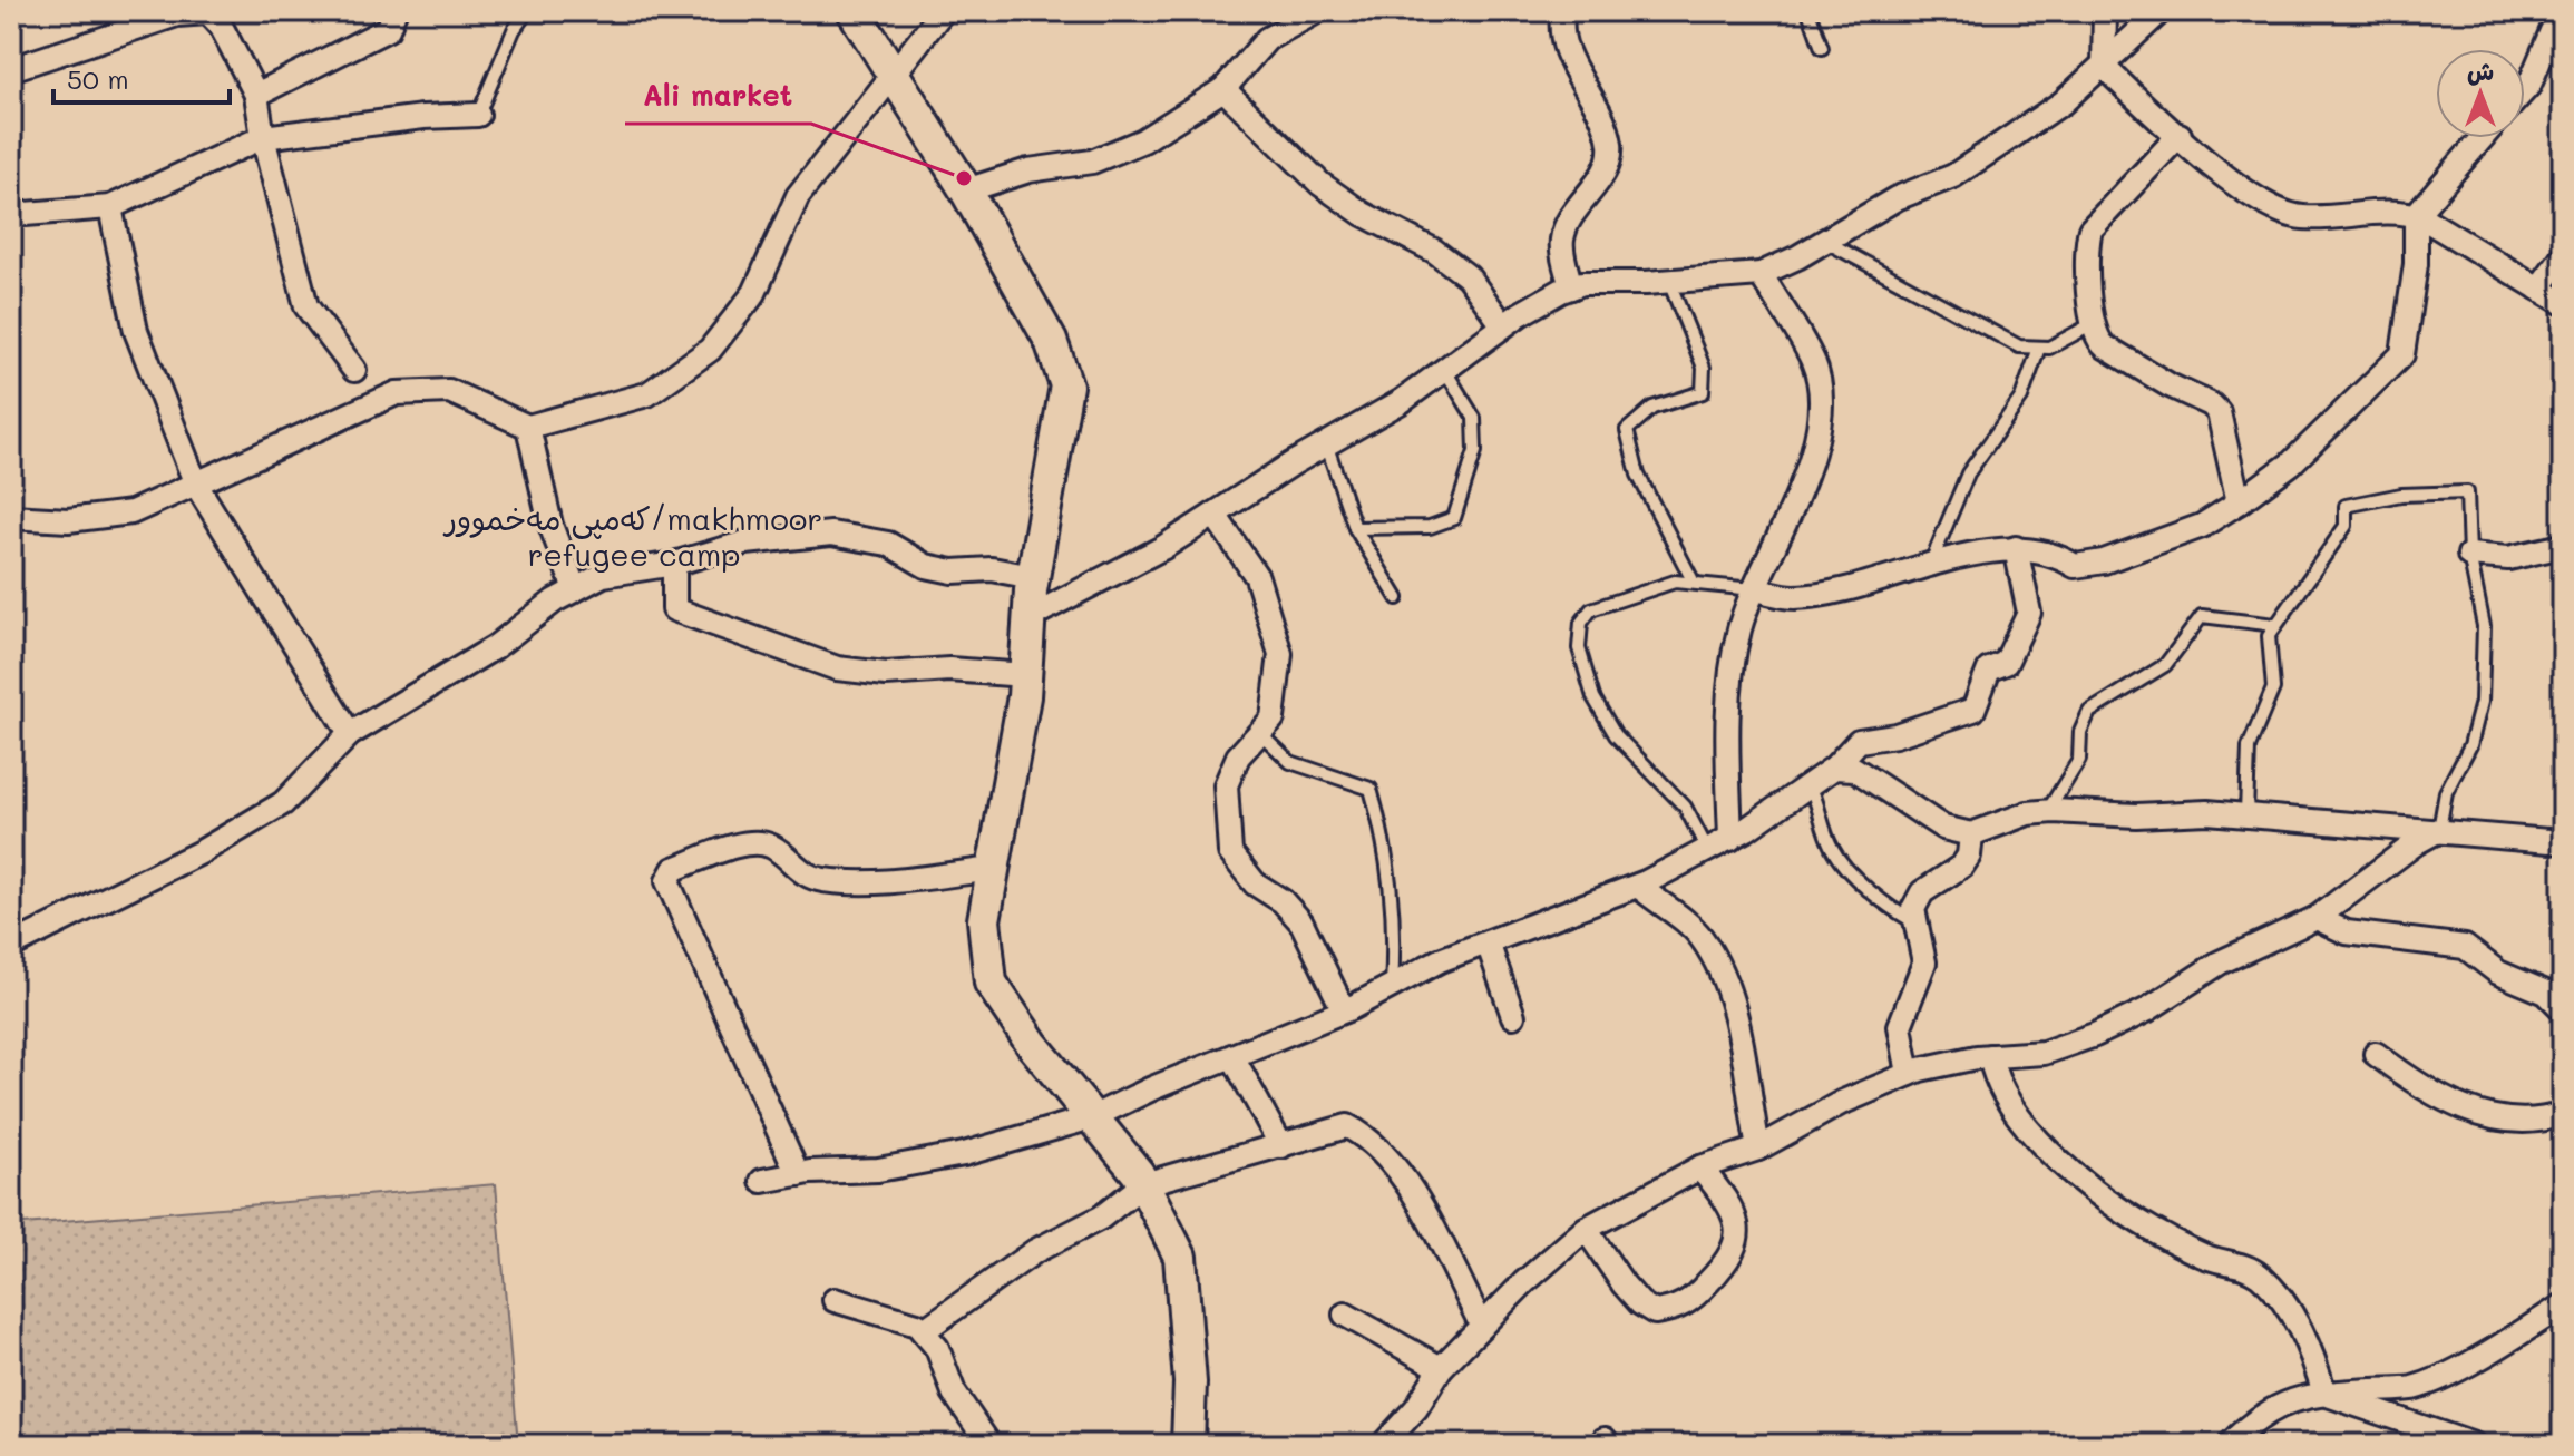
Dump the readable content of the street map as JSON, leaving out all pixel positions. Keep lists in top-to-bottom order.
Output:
{
  "districts": ["کەمپی مەخموور/makhmoor refugee camp"],
  "places": ["Ali market"],
  "scale_bar": "50 m",
  "north": "top"
}
